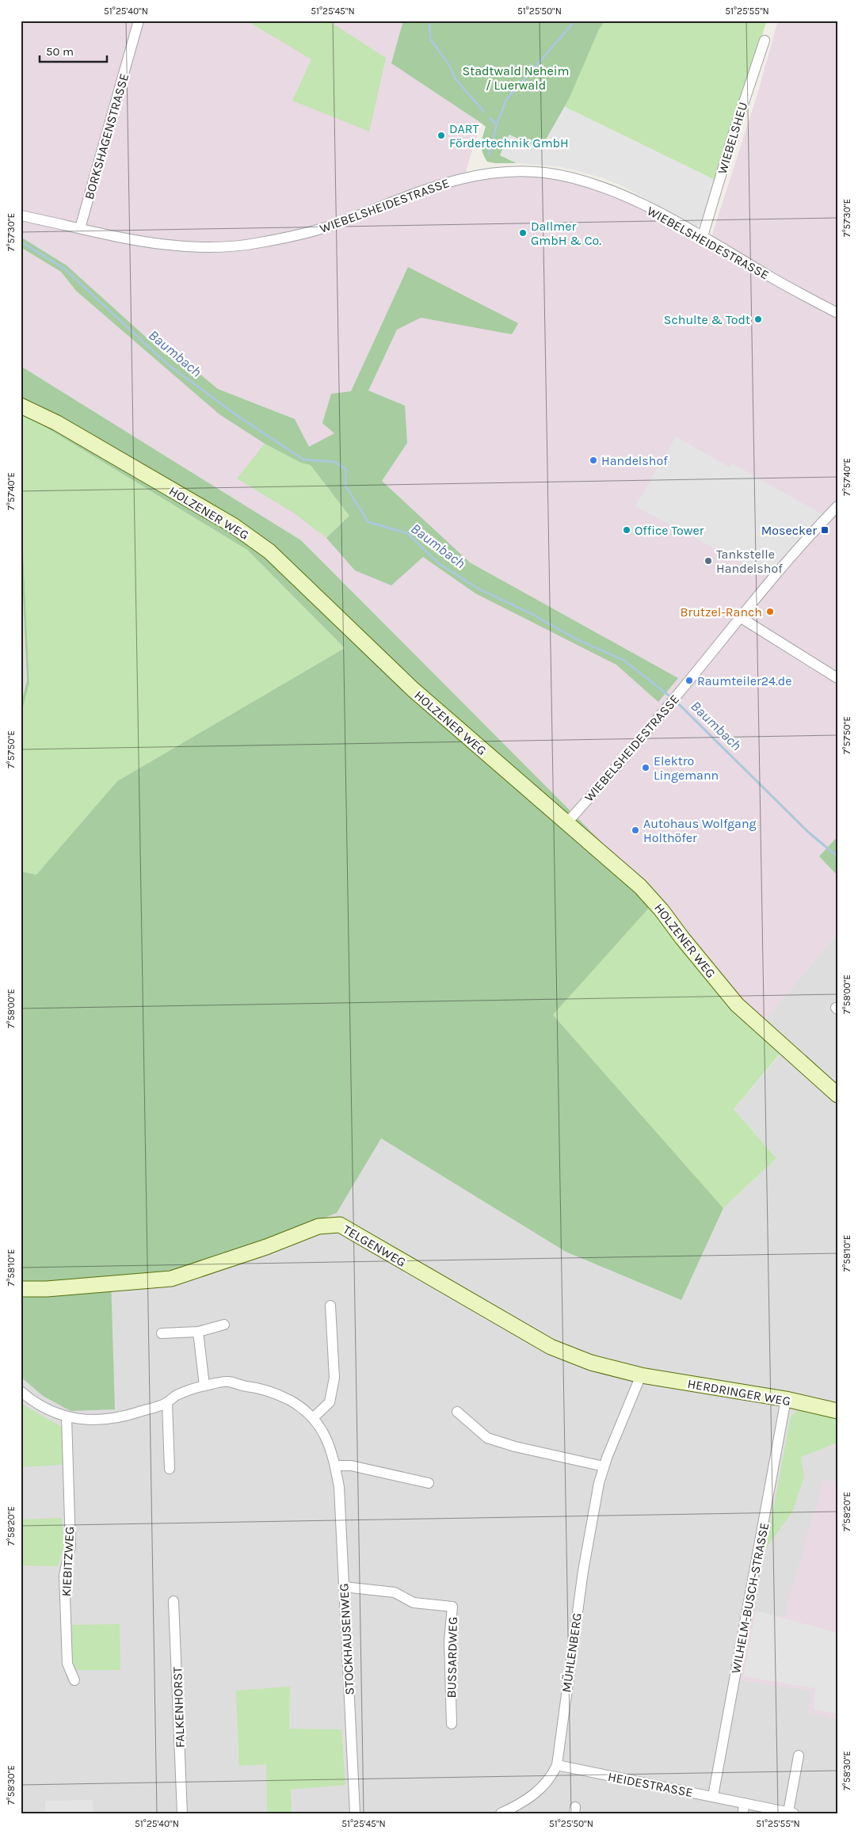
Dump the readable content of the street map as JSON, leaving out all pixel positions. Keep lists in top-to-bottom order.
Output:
{
  "streets": {
    "main road": ["HOLZENER WEG", "TELGENWEG", "HERDRINGER WEG"],
    "street": [
      "BORKSHAGENSTRASSE",
      "WIEBELSHEU",
      "WIEBELSHEIDESTRASSE",
      "KIEBITZWEG",
      "WILHELM-BUSCH-STRASSE",
      "STOCKHAUSENWEG",
      "MÜHLENBERG",
      "BUSSARDWEG",
      "FALKENHORST",
      "HEIDESTRASSE"
    ]
  },
  "crossings": [
    ["BORKSHAGENSTRASSE", "WIEBELSHEIDESTRASSE"],
    ["WIEBELSHEU", "WIEBELSHEIDESTRASSE"],
    ["WIEBELSHEIDESTRASSE", "HOLZENER WEG"],
    ["TELGENWEG", "HERDRINGER WEG"],
    ["TELGENWEG", "MÜHLENBERG"],
    ["HERDRINGER WEG", "WILHELM-BUSCH-STRASSE"],
    ["HERDRINGER WEG", "MÜHLENBERG"],
    ["KIEBITZWEG", "STOCKHAUSENWEG"],
    ["WILHELM-BUSCH-STRASSE", "HEIDESTRASSE"],
    ["STOCKHAUSENWEG", "BUSSARDWEG"],
    ["MÜHLENBERG", "HEIDESTRASSE"]
  ],
  "water": ["Baumbach"],
  "parks": ["Stadtwald Neheim / Luerwald"],
  "places": {
    "other": [
      "DART Fördertechnik GmbH",
      "Dallmer GmbH & Co.",
      "Schulte & Todt",
      "Handelshof",
      "Office Tower",
      "Tankstelle Handelshof",
      "Brutzel-Ranch",
      "Raumteiler24.de",
      "Elektro Lingemann",
      "Autohaus Wolfgang Holthöfer"
    ],
    "transit": ["Mosecker"]
  },
  "scale_bar": "50 m",
  "coordinates": [
    "51°25'40\"N",
    "51°25'45\"N",
    "51°25'50\"N",
    "51°25'55\"N",
    "7°57'30\"E",
    "7°57'40\"E",
    "7°57'50\"E",
    "7°58'00\"E",
    "7°58'10\"E",
    "7°58'20\"E",
    "7°58'30\"E"
  ]
}
